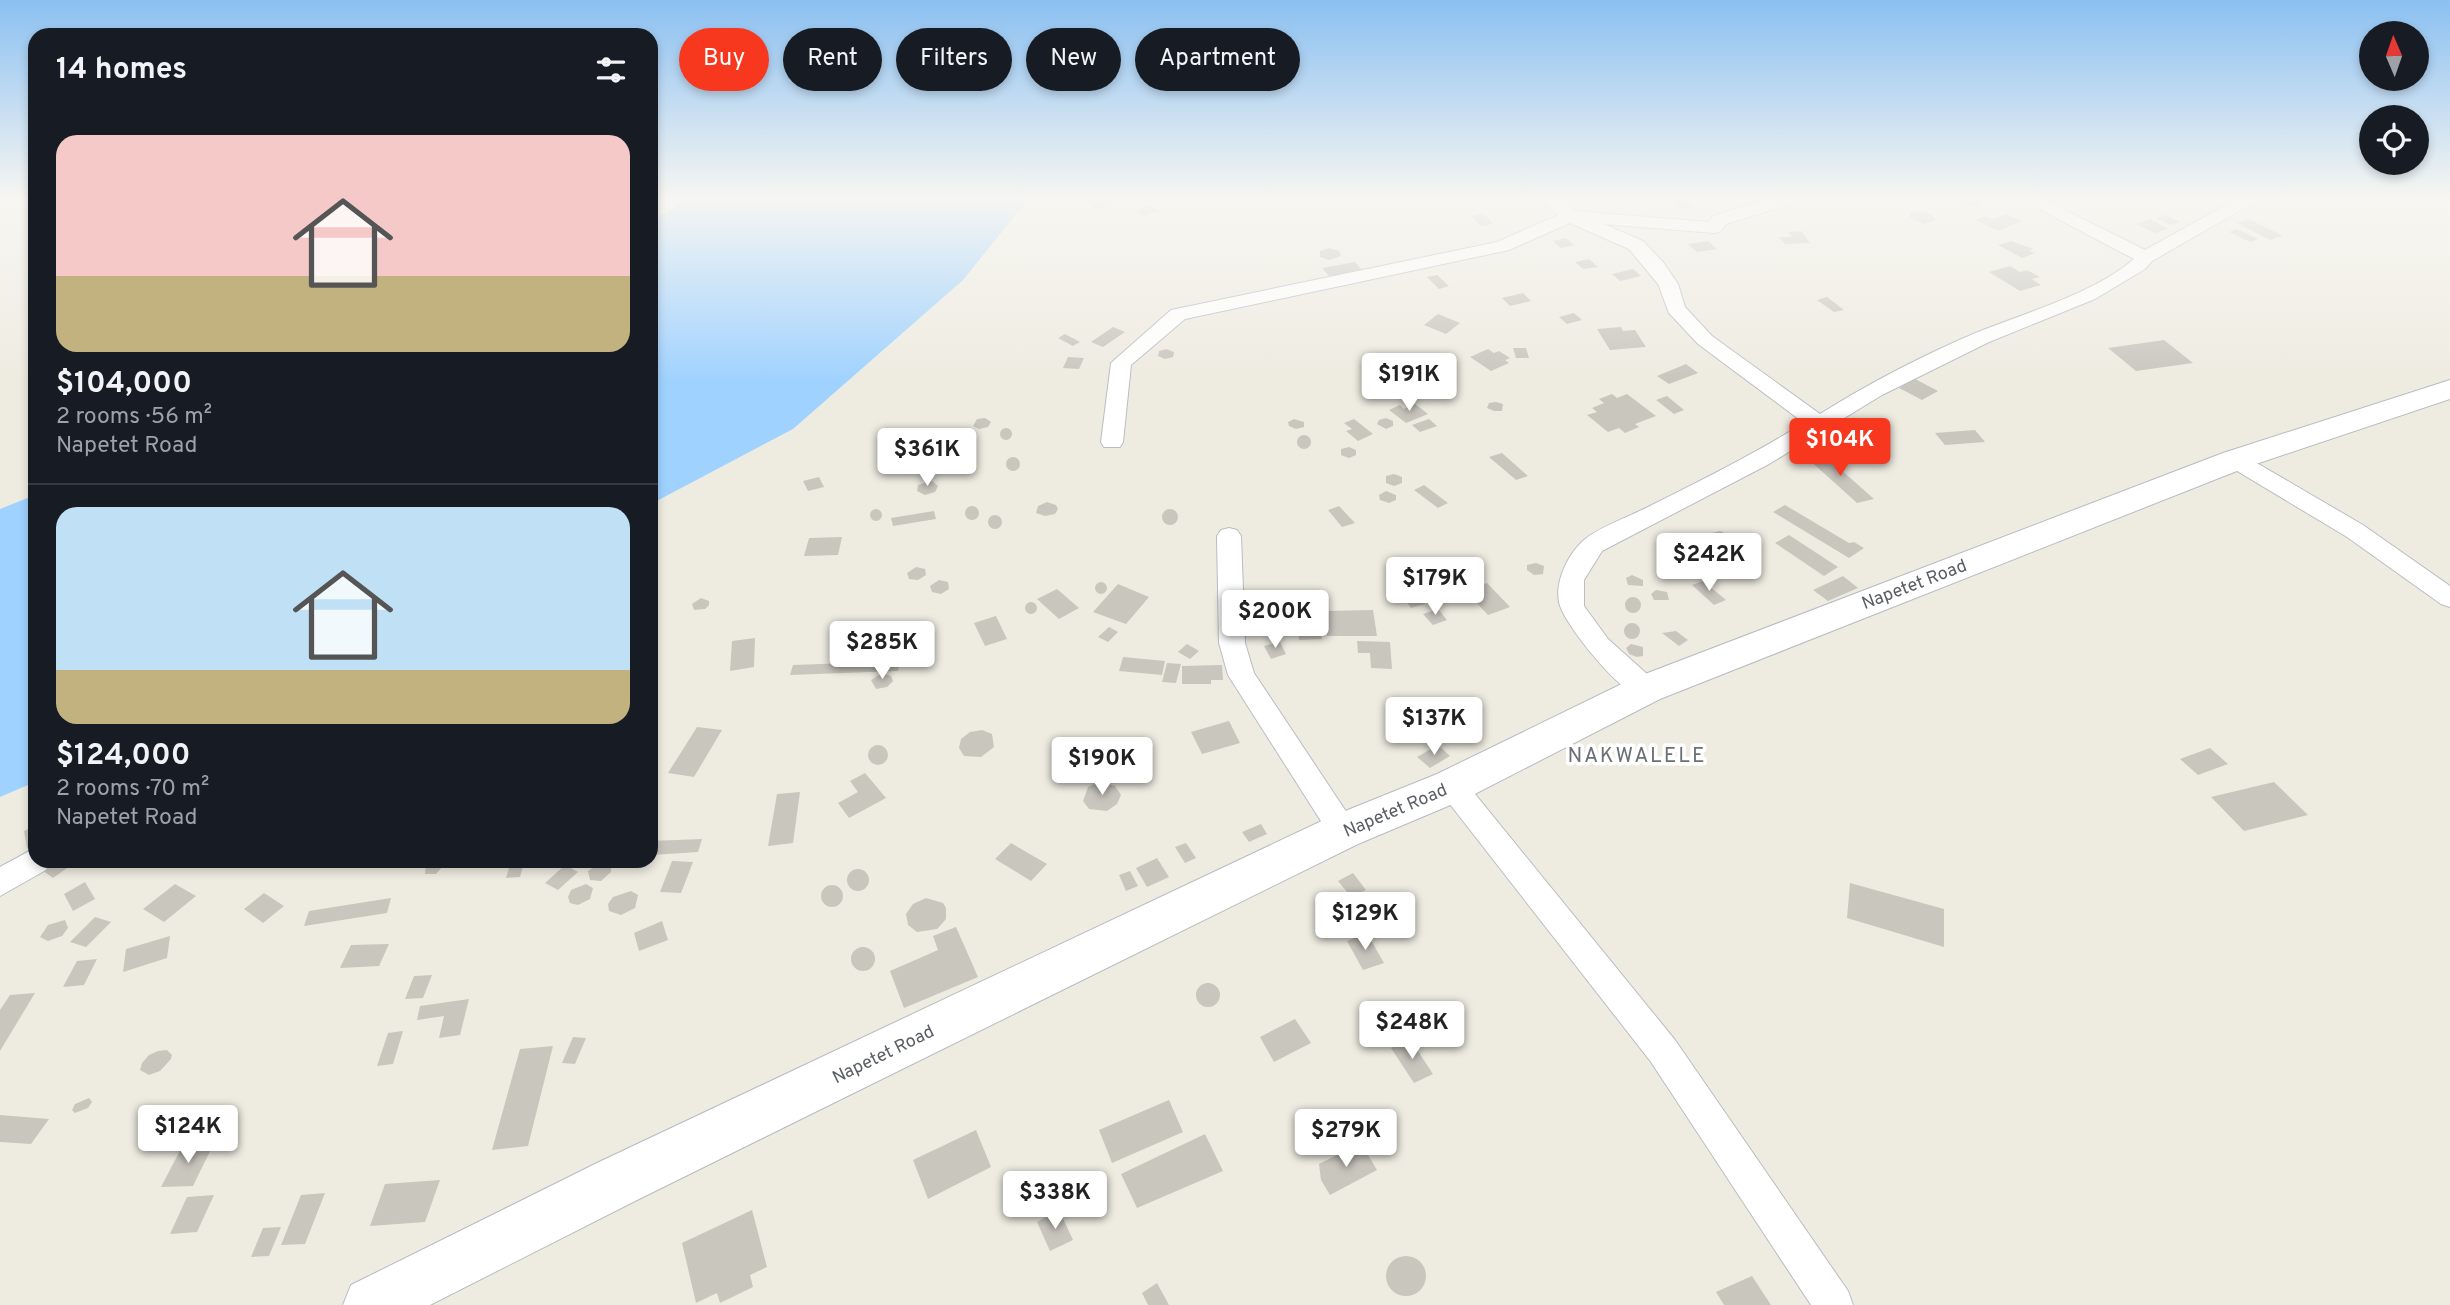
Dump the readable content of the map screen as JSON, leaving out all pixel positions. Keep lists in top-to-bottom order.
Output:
{
  "streets": {
    "main road": ["Napetet Road"]
  },
  "districts": ["NAKWALELE"],
  "north": "top",
  "page": {
    "chip": [
      "Buy",
      "Rent",
      "Filters",
      "New",
      "Apartment"
    ],
    "heading": "14 homes",
    "list": [
      {
        "name": "$104,000",
        "note": "2 rooms · 56 m² · Napetet Road"
      },
      {
        "name": "$124,000",
        "note": "2 rooms · 70 m² · Napetet Road"
      }
    ],
    "price": [
      "$191K",
      "$104K",
      "$361K",
      "$242K",
      "$179K",
      "$200K",
      "$285K",
      "$137K",
      "$190K",
      "$129K",
      "$248K",
      "$124K",
      "$279K",
      "$338K"
    ]
  }
}
